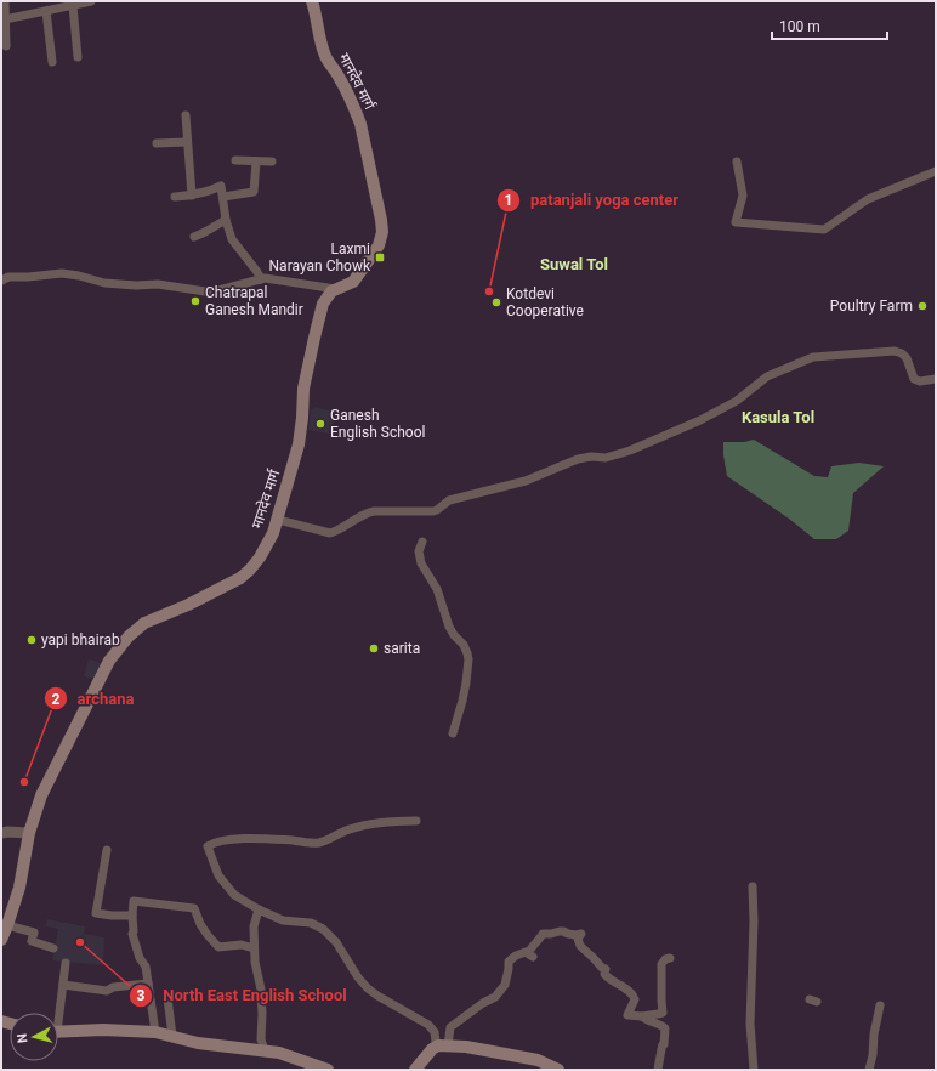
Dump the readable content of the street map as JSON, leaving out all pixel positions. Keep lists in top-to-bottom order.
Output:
{
  "streets": {
    "main road": ["मानदेव मार्ग"]
  },
  "districts": ["Suwal Tol", "Kasula Tol"],
  "places": {
    "transit": ["Laxmi Narayan Chowk"],
    "other": [
      "patanjali yoga center",
      "Chatrapal Ganesh Mandir",
      "Kotdevi Cooperative",
      "Poultry Farm",
      "Ganesh English School",
      "yapi bhairab",
      "sarita",
      "archana",
      "North East English School"
    ]
  },
  "scale_bar": "100 m",
  "north": "left"
}
